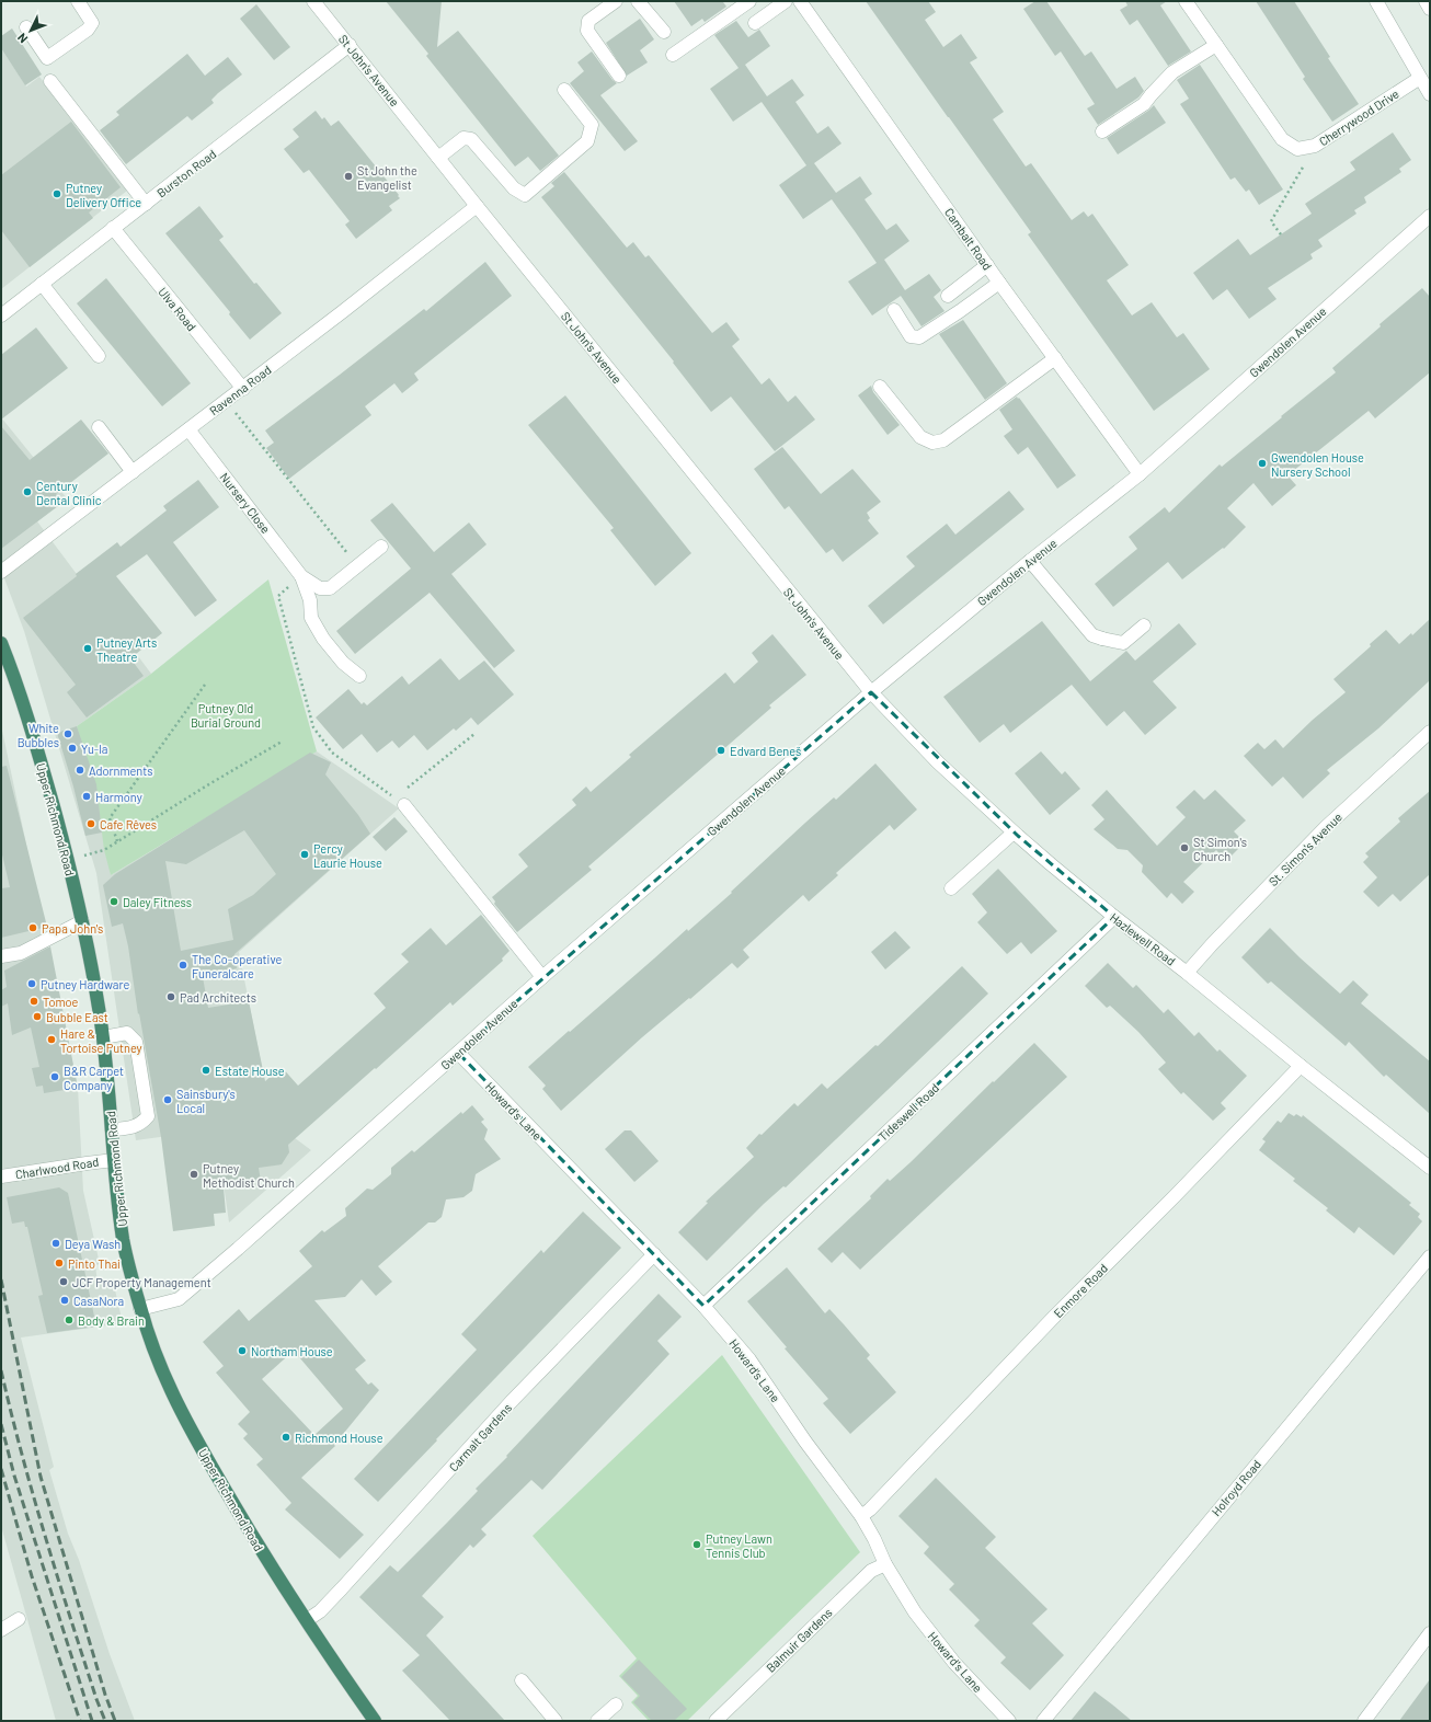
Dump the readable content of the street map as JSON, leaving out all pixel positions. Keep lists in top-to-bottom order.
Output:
{
  "streets": {
    "highway": ["Upper Richmond Road"],
    "street": [
      "St John's Avenue",
      "Cherrywood Drive",
      "Burston Road",
      "Cambalt Road",
      "Ulva Road",
      "Gwendolen Avenue",
      "Ravenna Road",
      "Nursery Close",
      "St. Simon's Avenue",
      "Hazlewell Road",
      "Howard's Lane",
      "Tideswell Road",
      "Charlwood Road",
      "Enmore Road",
      "Carmalt Gardens",
      "Holroyd Road",
      "Balmuir Gardens"
    ]
  },
  "crossings": [
    ["St John's Avenue", "Burston Road"],
    ["St John's Avenue", "Gwendolen Avenue"],
    ["St John's Avenue", "Ravenna Road"],
    ["St John's Avenue", "Hazlewell Road"],
    ["Burston Road", "Ulva Road"],
    ["Cambalt Road", "Gwendolen Avenue"],
    ["Ulva Road", "Ravenna Road"],
    ["Gwendolen Avenue", "Upper Richmond Road"],
    ["Gwendolen Avenue", "Hazlewell Road"],
    ["Gwendolen Avenue", "Howard's Lane"],
    ["Ravenna Road", "Nursery Close"],
    ["Upper Richmond Road", "Charlwood Road"],
    ["Upper Richmond Road", "Carmalt Gardens"],
    ["St. Simon's Avenue", "Hazlewell Road"],
    ["Hazlewell Road", "Tideswell Road"],
    ["Hazlewell Road", "Enmore Road"],
    ["Howard's Lane", "Tideswell Road"],
    ["Howard's Lane", "Enmore Road"],
    ["Howard's Lane", "Carmalt Gardens"],
    ["Howard's Lane", "Balmuir Gardens"]
  ],
  "parks": ["Putney Old Burial Ground"],
  "places": [
    "St John the Evangelist",
    "Putney Delivery Office",
    "Gwendolen House Nursery School",
    "Century Dental Clinic",
    "Putney Arts Theatre",
    "White Bubbles",
    "Yu-la",
    "Edvard Beneš",
    "Adornments",
    "Harmony",
    "Cafe Rêves",
    "St Simon's Church",
    "Percy Laurie House",
    "Daley Fitness",
    "Papa John's",
    "The Co-operative Funeralcare",
    "Putney Hardware",
    "Pad Architects",
    "Tomoe",
    "Bubble East",
    "Hare & Tortoise Putney",
    "Estate House",
    "B&R Carpet Company",
    "Sainsbury's Local",
    "Putney Methodist Church",
    "Deya Wash",
    "Pinto Thai",
    "JCF Property Management",
    "CasaNora",
    "Body & Brain",
    "Northam House",
    "Richmond House",
    "Putney Lawn Tennis Club"
  ],
  "north": "bottom left"
}
